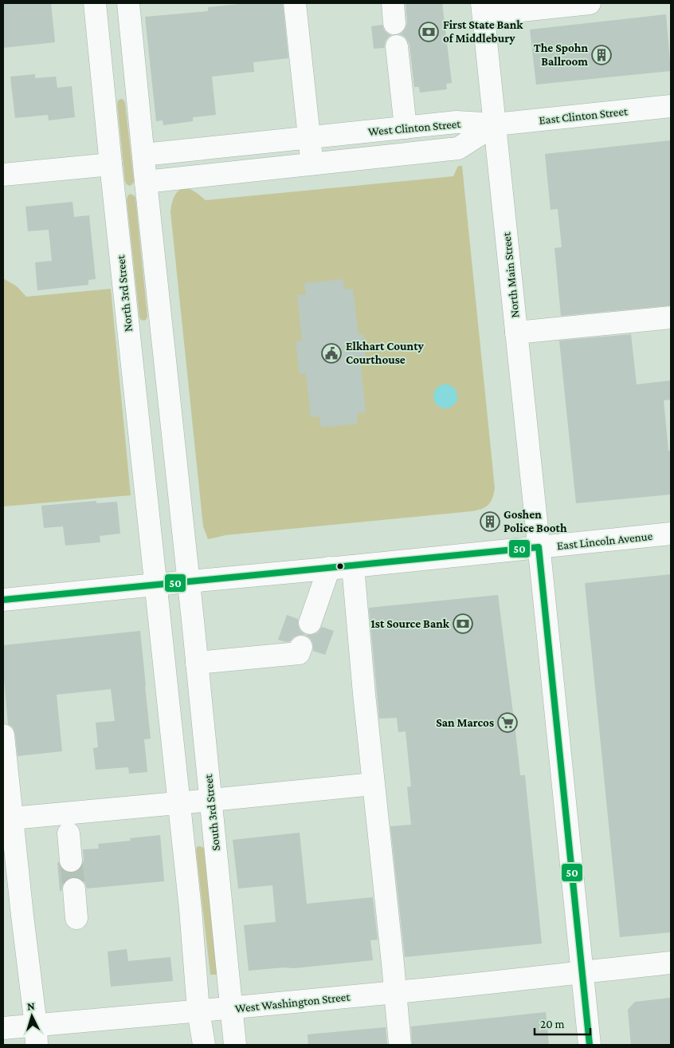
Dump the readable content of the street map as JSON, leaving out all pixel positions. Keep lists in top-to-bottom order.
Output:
{
  "streets": {
    "street": [
      "East Clinton Street",
      "West Clinton Street",
      "North Main Street",
      "North 3rd Street",
      "East Lincoln Avenue",
      "South 3rd Street",
      "West Washington Street"
    ]
  },
  "crossings": [
    ["East Clinton Street", "West Clinton Street"],
    ["East Clinton Street", "North Main Street"],
    ["West Clinton Street", "North Main Street"],
    ["North Main Street", "East Lincoln Avenue"],
    ["North Main Street", "West Washington Street"],
    ["North 3rd Street", "East Lincoln Avenue"],
    ["East Lincoln Avenue", "South 3rd Street"],
    ["South 3rd Street", "West Washington Street"]
  ],
  "places": {
    "bank": ["First State Bank of Middlebury", "1st Source Bank"],
    "building": ["The Spohn Ballroom", "Goshen Police Booth"],
    "public building": ["Elkhart County Courthouse"],
    "supermarket": ["San Marcos"]
  },
  "lines": ["transit line 50"],
  "scale_bar": "20 m",
  "north": "top"
}
